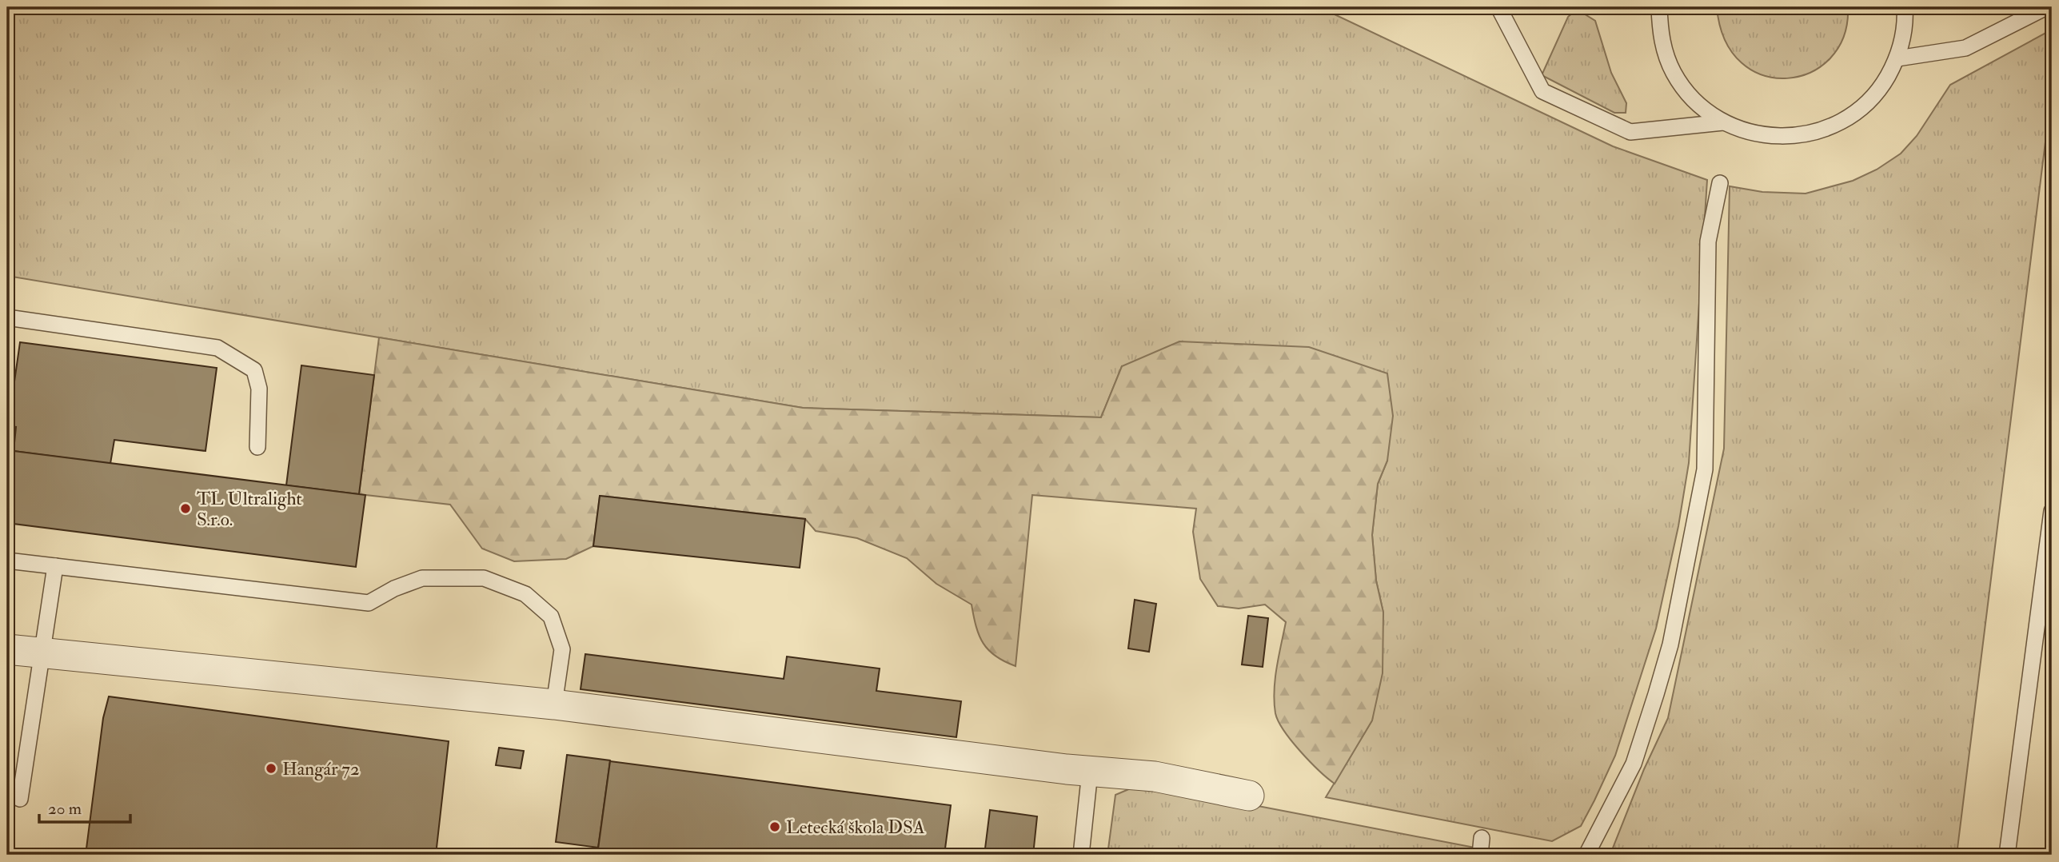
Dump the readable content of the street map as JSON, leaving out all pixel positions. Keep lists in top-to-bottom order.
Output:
{
  "places": ["TL Ultralight S.r.o.", "Hangár 72", "Letecká škola DSA"],
  "scale_bar": "20 m"
}
